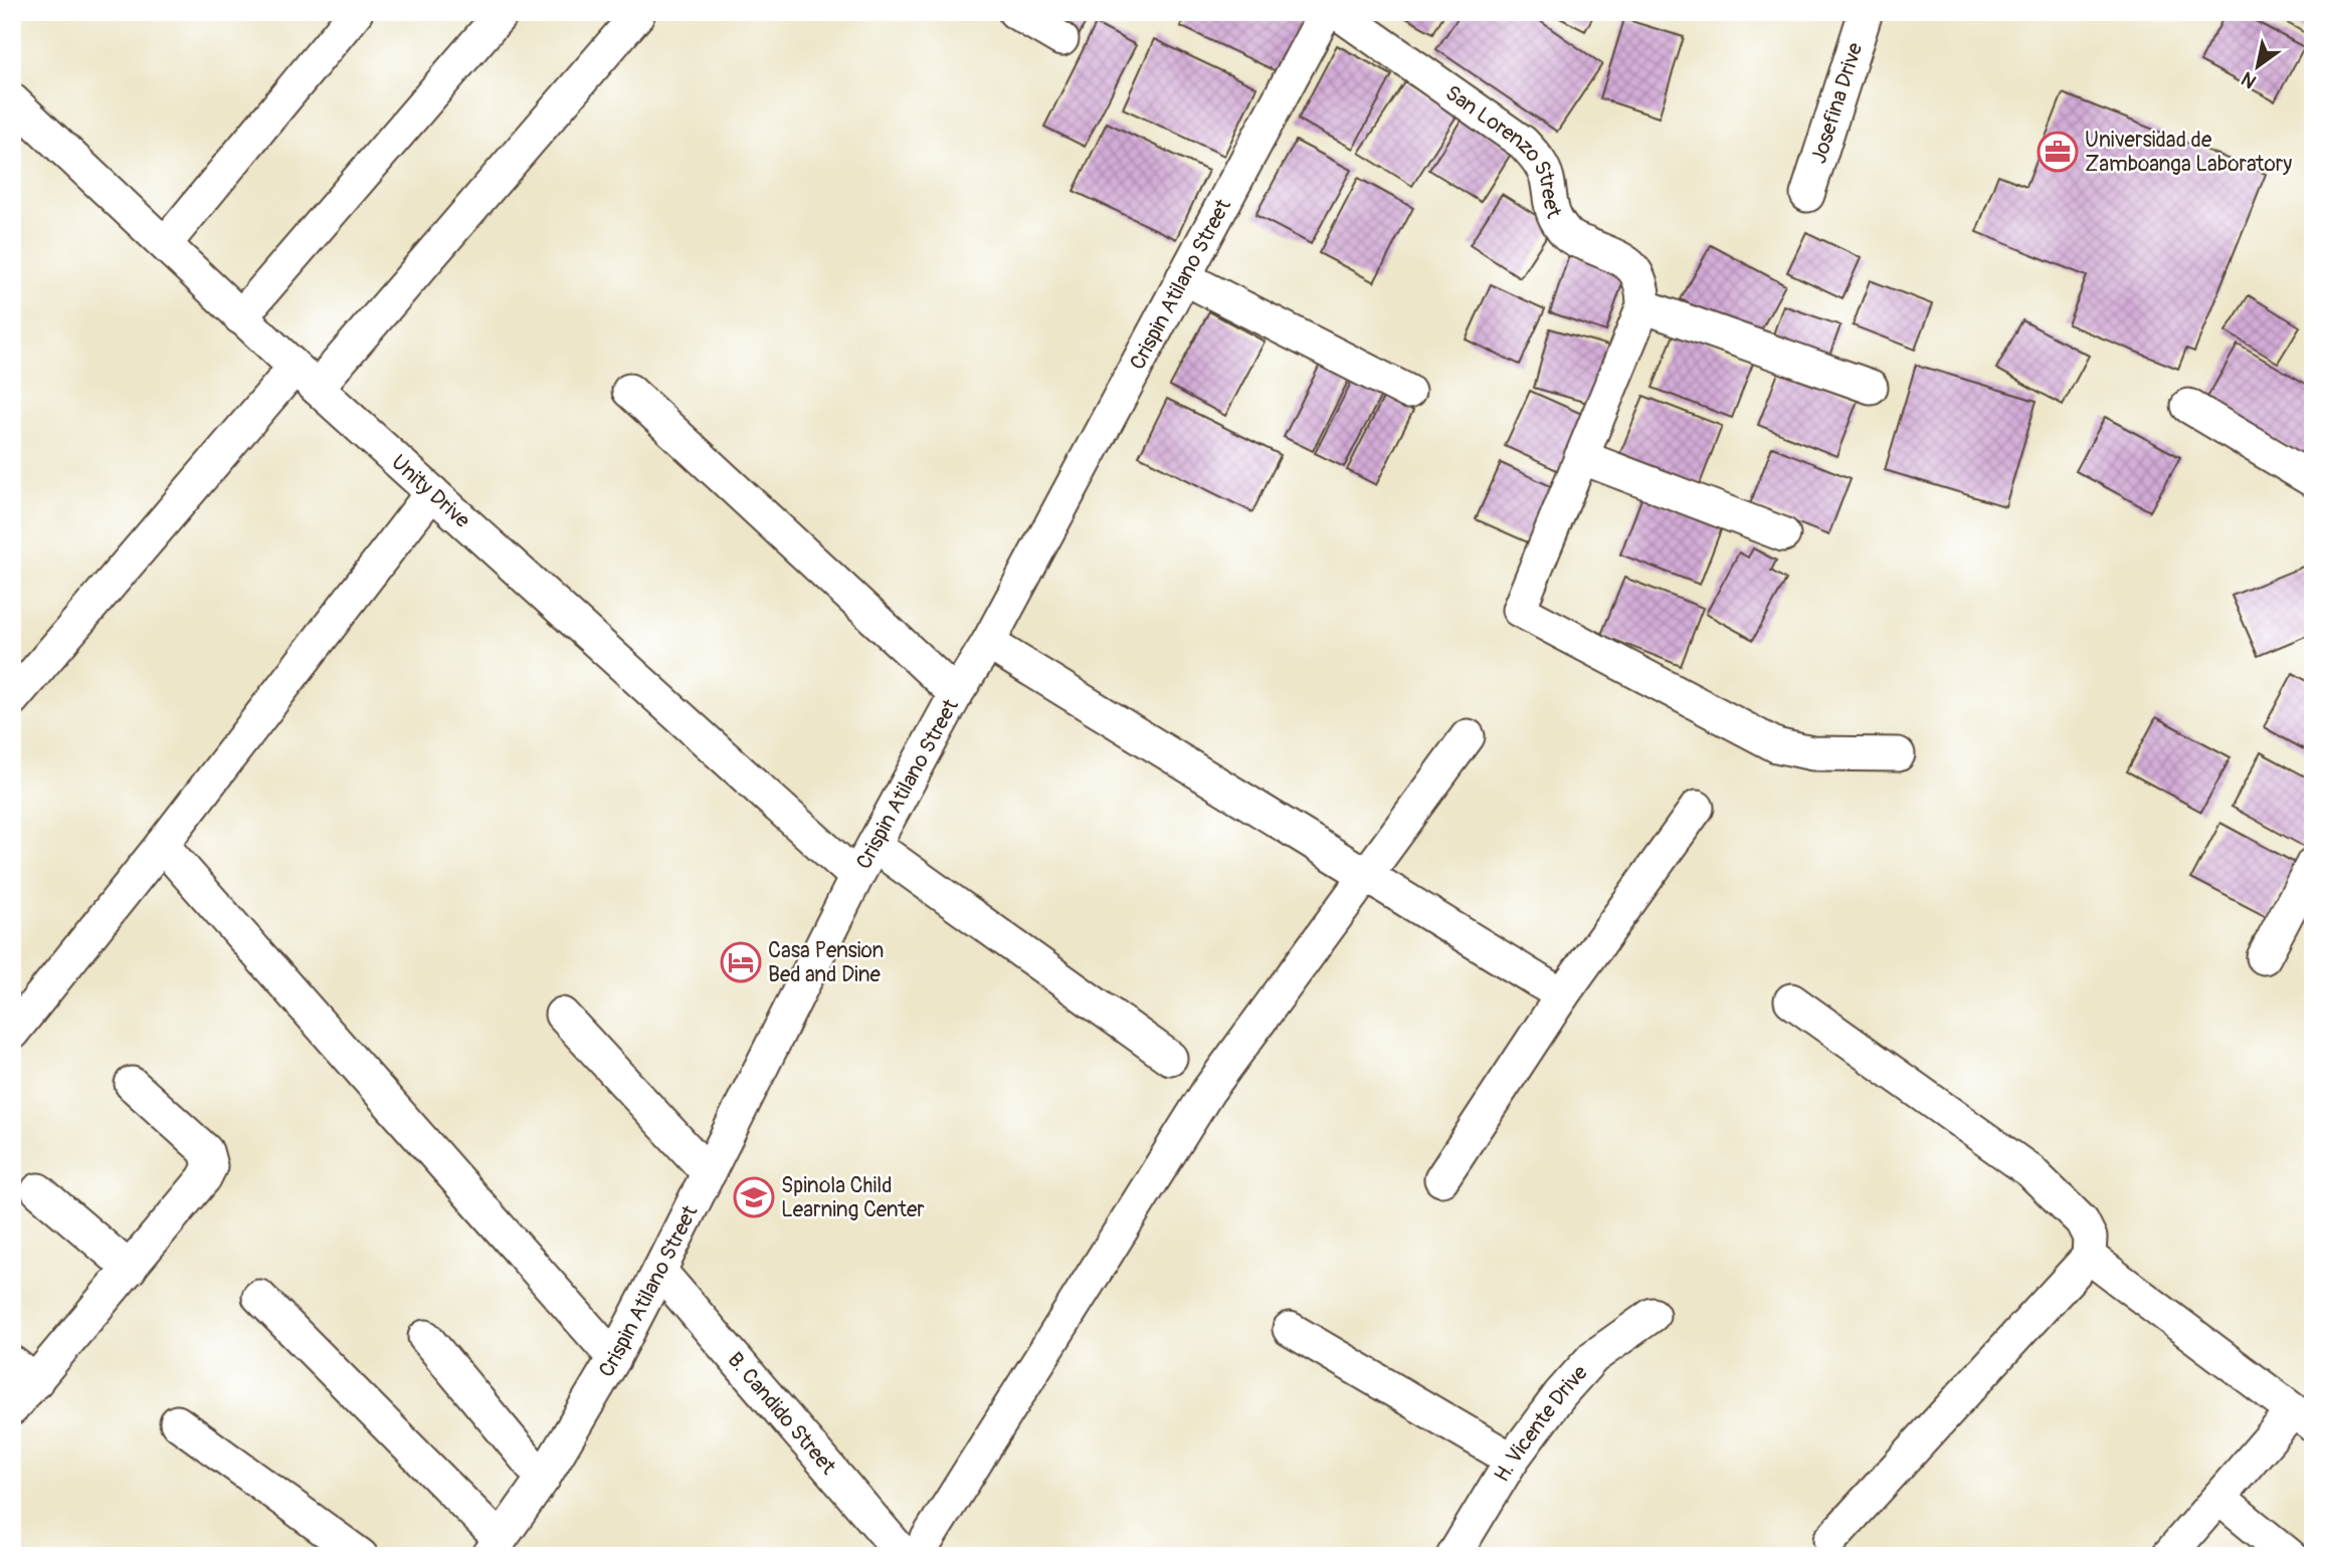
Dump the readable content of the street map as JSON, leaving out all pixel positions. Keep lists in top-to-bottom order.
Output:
{
  "streets": {
    "street": [
      "Josefina Drive",
      "San Lorenzo Street",
      "Crispin Atilano Street",
      "Unity Drive",
      "B. Candido Street",
      "H. Vicente Drive"
    ]
  },
  "crossings": [
    ["Crispin Atilano Street", "Unity Drive"],
    ["Crispin Atilano Street", "B. Candido Street"]
  ],
  "places": {
    "office": ["Universidad de Zamboanga Laboratory"],
    "hotel": ["Casa Pension Bed and Dine"],
    "school or university": ["Spinola Child Learning Center"]
  },
  "north": "bottom left"
}
